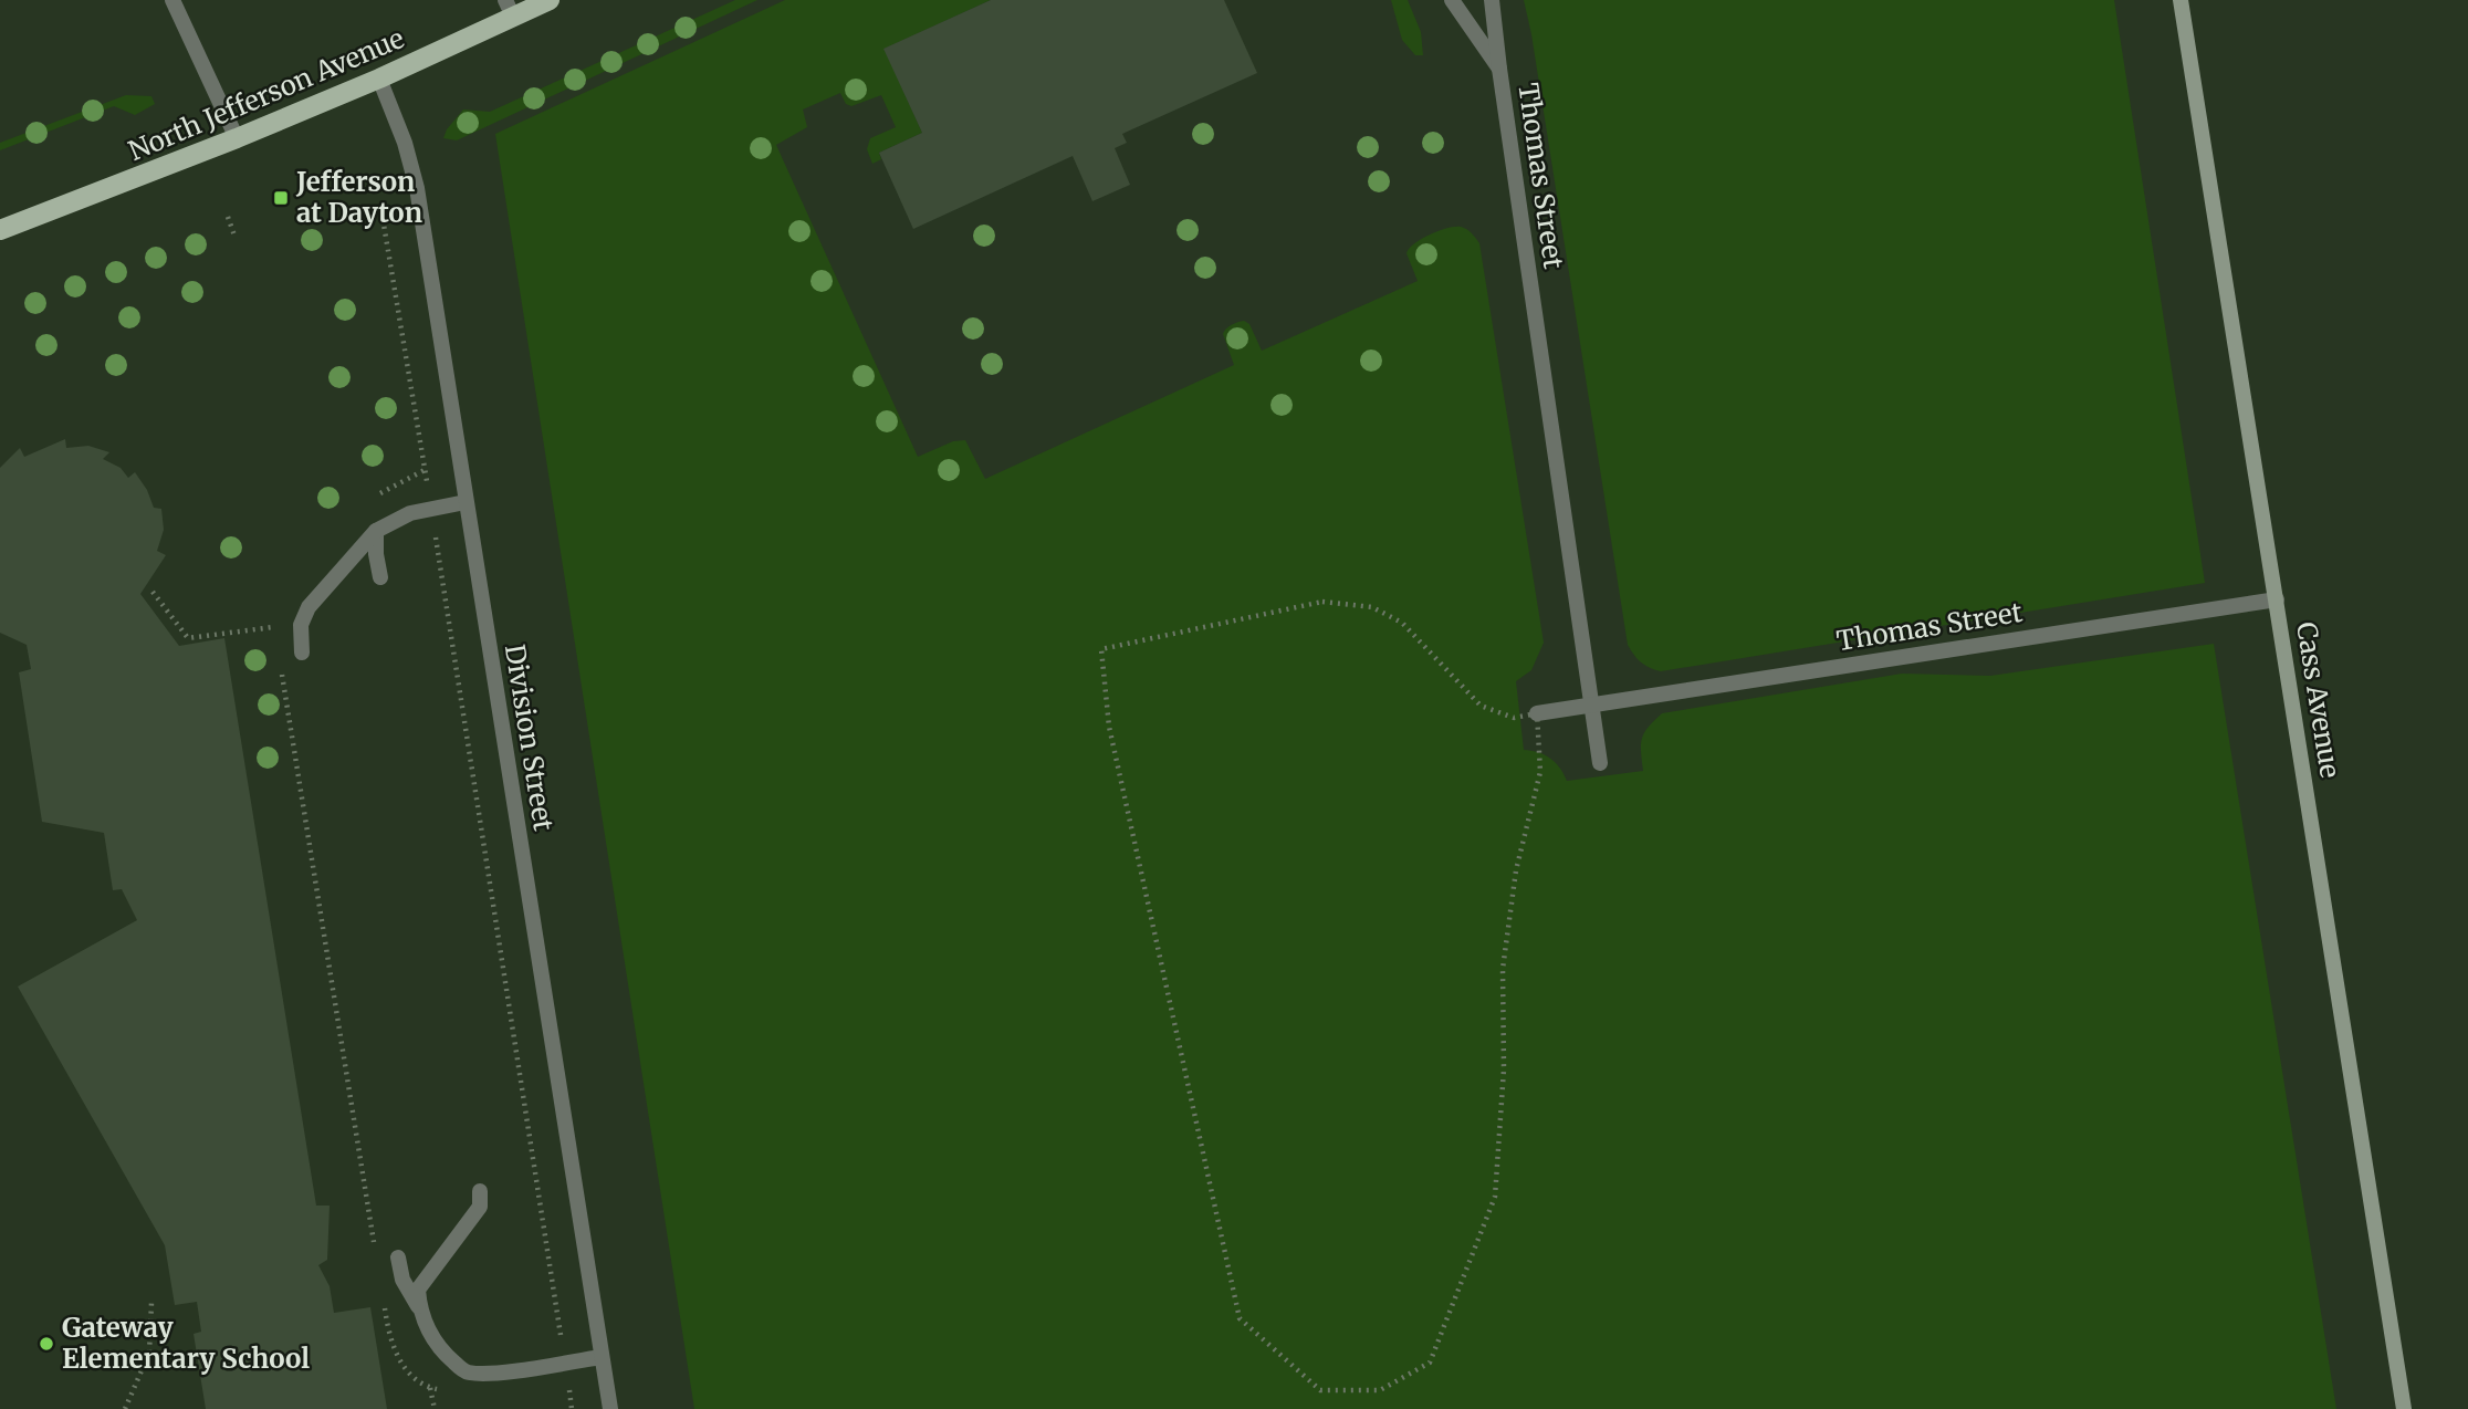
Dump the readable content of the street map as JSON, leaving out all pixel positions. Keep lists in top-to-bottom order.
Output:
{
  "streets": {
    "main road": ["North Jefferson Avenue", "Cass Avenue"],
    "street": ["Thomas Street", "Division Street"]
  },
  "crossings": [
    ["North Jefferson Avenue", "Division Street"],
    ["Thomas Street", "Cass Avenue"]
  ],
  "places": {
    "transit": ["Jefferson at Dayton"],
    "other": ["Gateway Elementary School"]
  }
}
